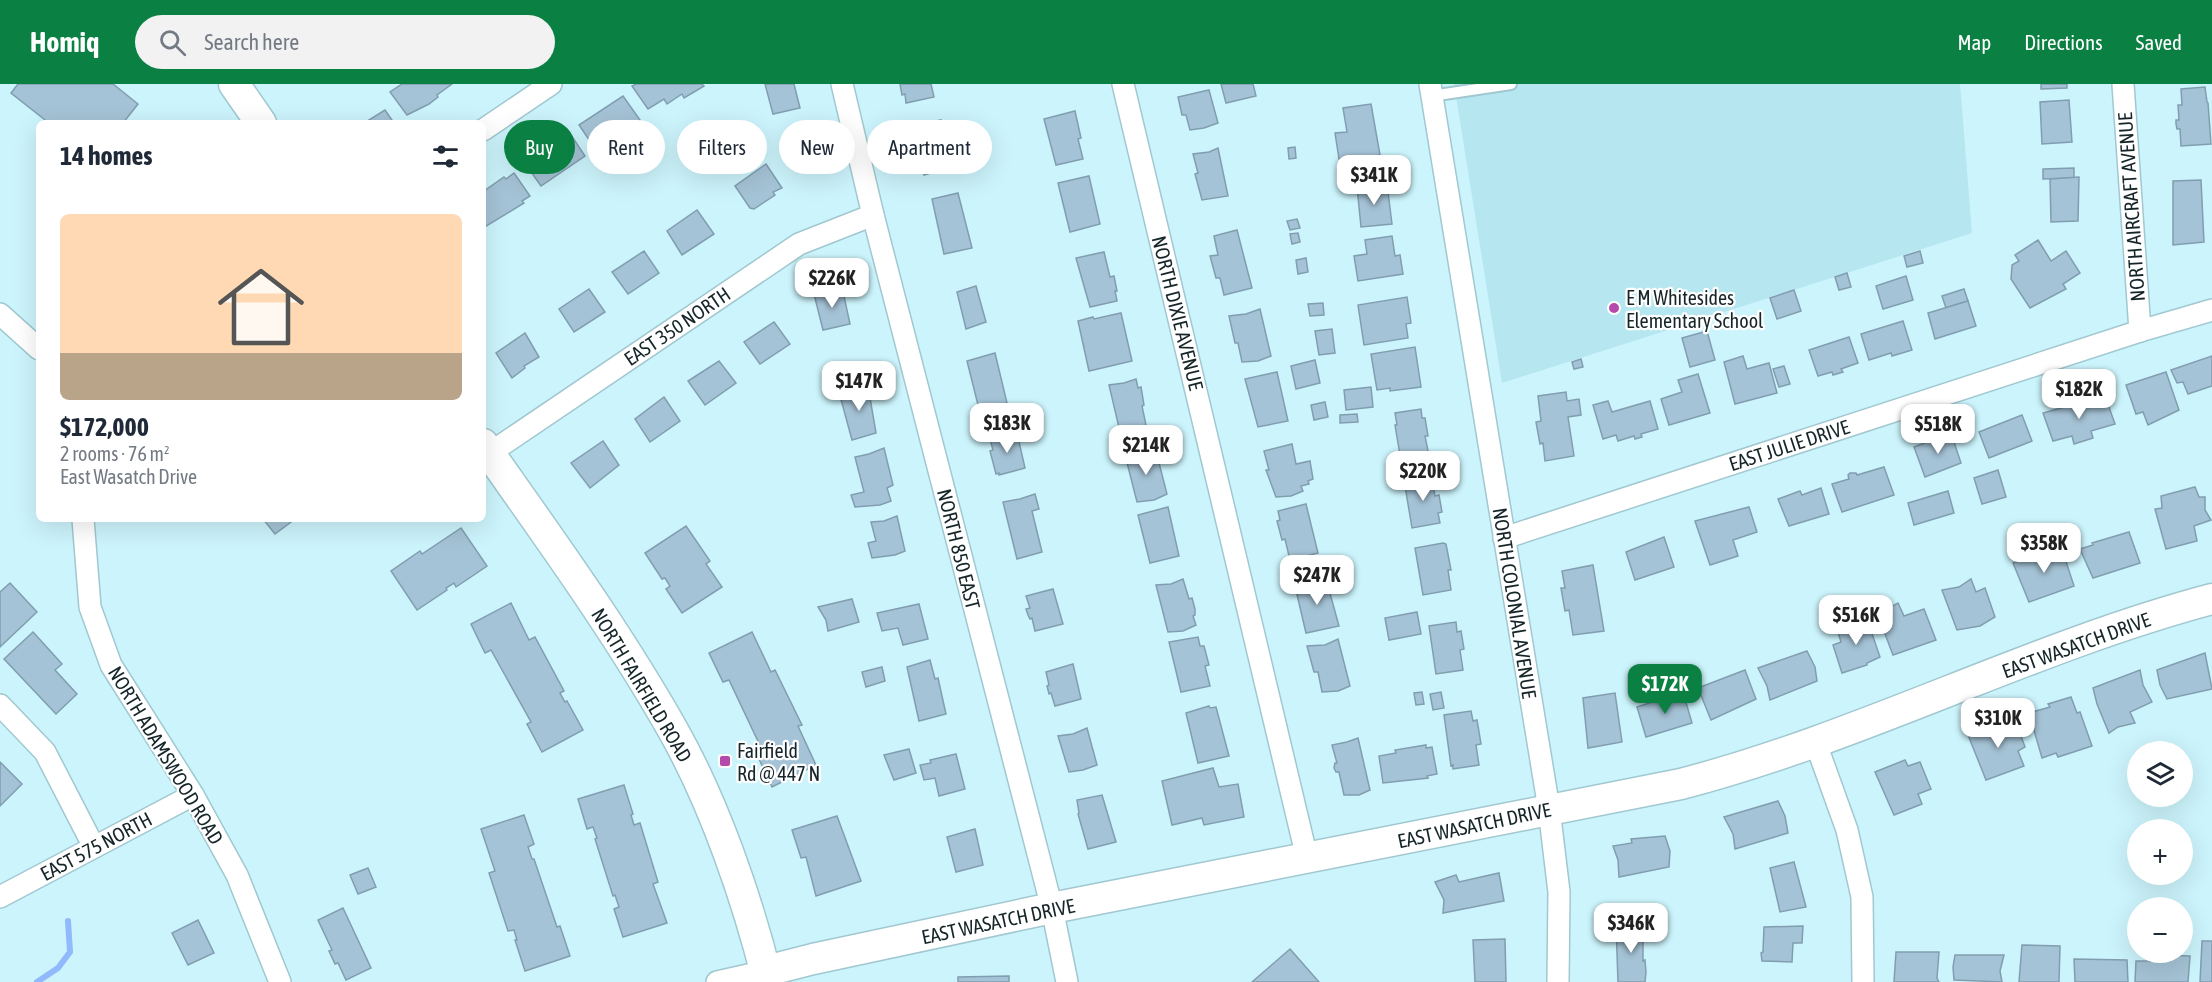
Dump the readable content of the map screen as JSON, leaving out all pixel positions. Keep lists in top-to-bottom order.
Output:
{
  "streets": {
    "street": [
      "NORTH AIRCRAFT AVENUE",
      "NORTH DIXIE AVENUE",
      "EAST 350 NORTH",
      "EAST JULIE DRIVE",
      "NORTH 850 EAST",
      "NORTH COLONIAL AVENUE",
      "EAST WASATCH DRIVE",
      "NORTH FAIRFIELD ROAD",
      "NORTH ADAMSWOOD ROAD",
      "EAST 575 NORTH"
    ]
  },
  "crossings": [
    ["NORTH AIRCRAFT AVENUE", "EAST JULIE DRIVE"],
    ["NORTH DIXIE AVENUE", "EAST WASATCH DRIVE"],
    ["EAST 350 NORTH", "NORTH 850 EAST"],
    ["EAST 350 NORTH", "NORTH FAIRFIELD ROAD"],
    ["EAST JULIE DRIVE", "NORTH COLONIAL AVENUE"],
    ["NORTH 850 EAST", "EAST WASATCH DRIVE"],
    ["NORTH COLONIAL AVENUE", "EAST WASATCH DRIVE"],
    ["EAST WASATCH DRIVE", "NORTH FAIRFIELD ROAD"],
    ["NORTH ADAMSWOOD ROAD", "EAST 575 NORTH"]
  ],
  "places": {
    "other": ["E M Whitesides Elementary School"],
    "transit": ["Fairfield Rd @ 447 N"]
  },
  "page": {
    "header": "Homiq",
    "search": "Search here",
    "nav": ["Map", "Directions", "Saved"],
    "chip": [
      "Buy",
      "Rent",
      "Filters",
      "New",
      "Apartment"
    ],
    "heading": "14 homes",
    "price": [
      "$341K",
      "$226K",
      "$147K",
      "$182K",
      "$183K",
      "$518K",
      "$214K",
      "$220K",
      "$358K",
      "$247K",
      "$516K",
      "$172K",
      "$310K",
      "$346K"
    ],
    "list": [
      {
        "name": "$172,000",
        "note": "2 rooms · 76 m² · East Wasatch Drive"
      }
    ],
    "map_buttons": ["+", "−"]
  }
}
